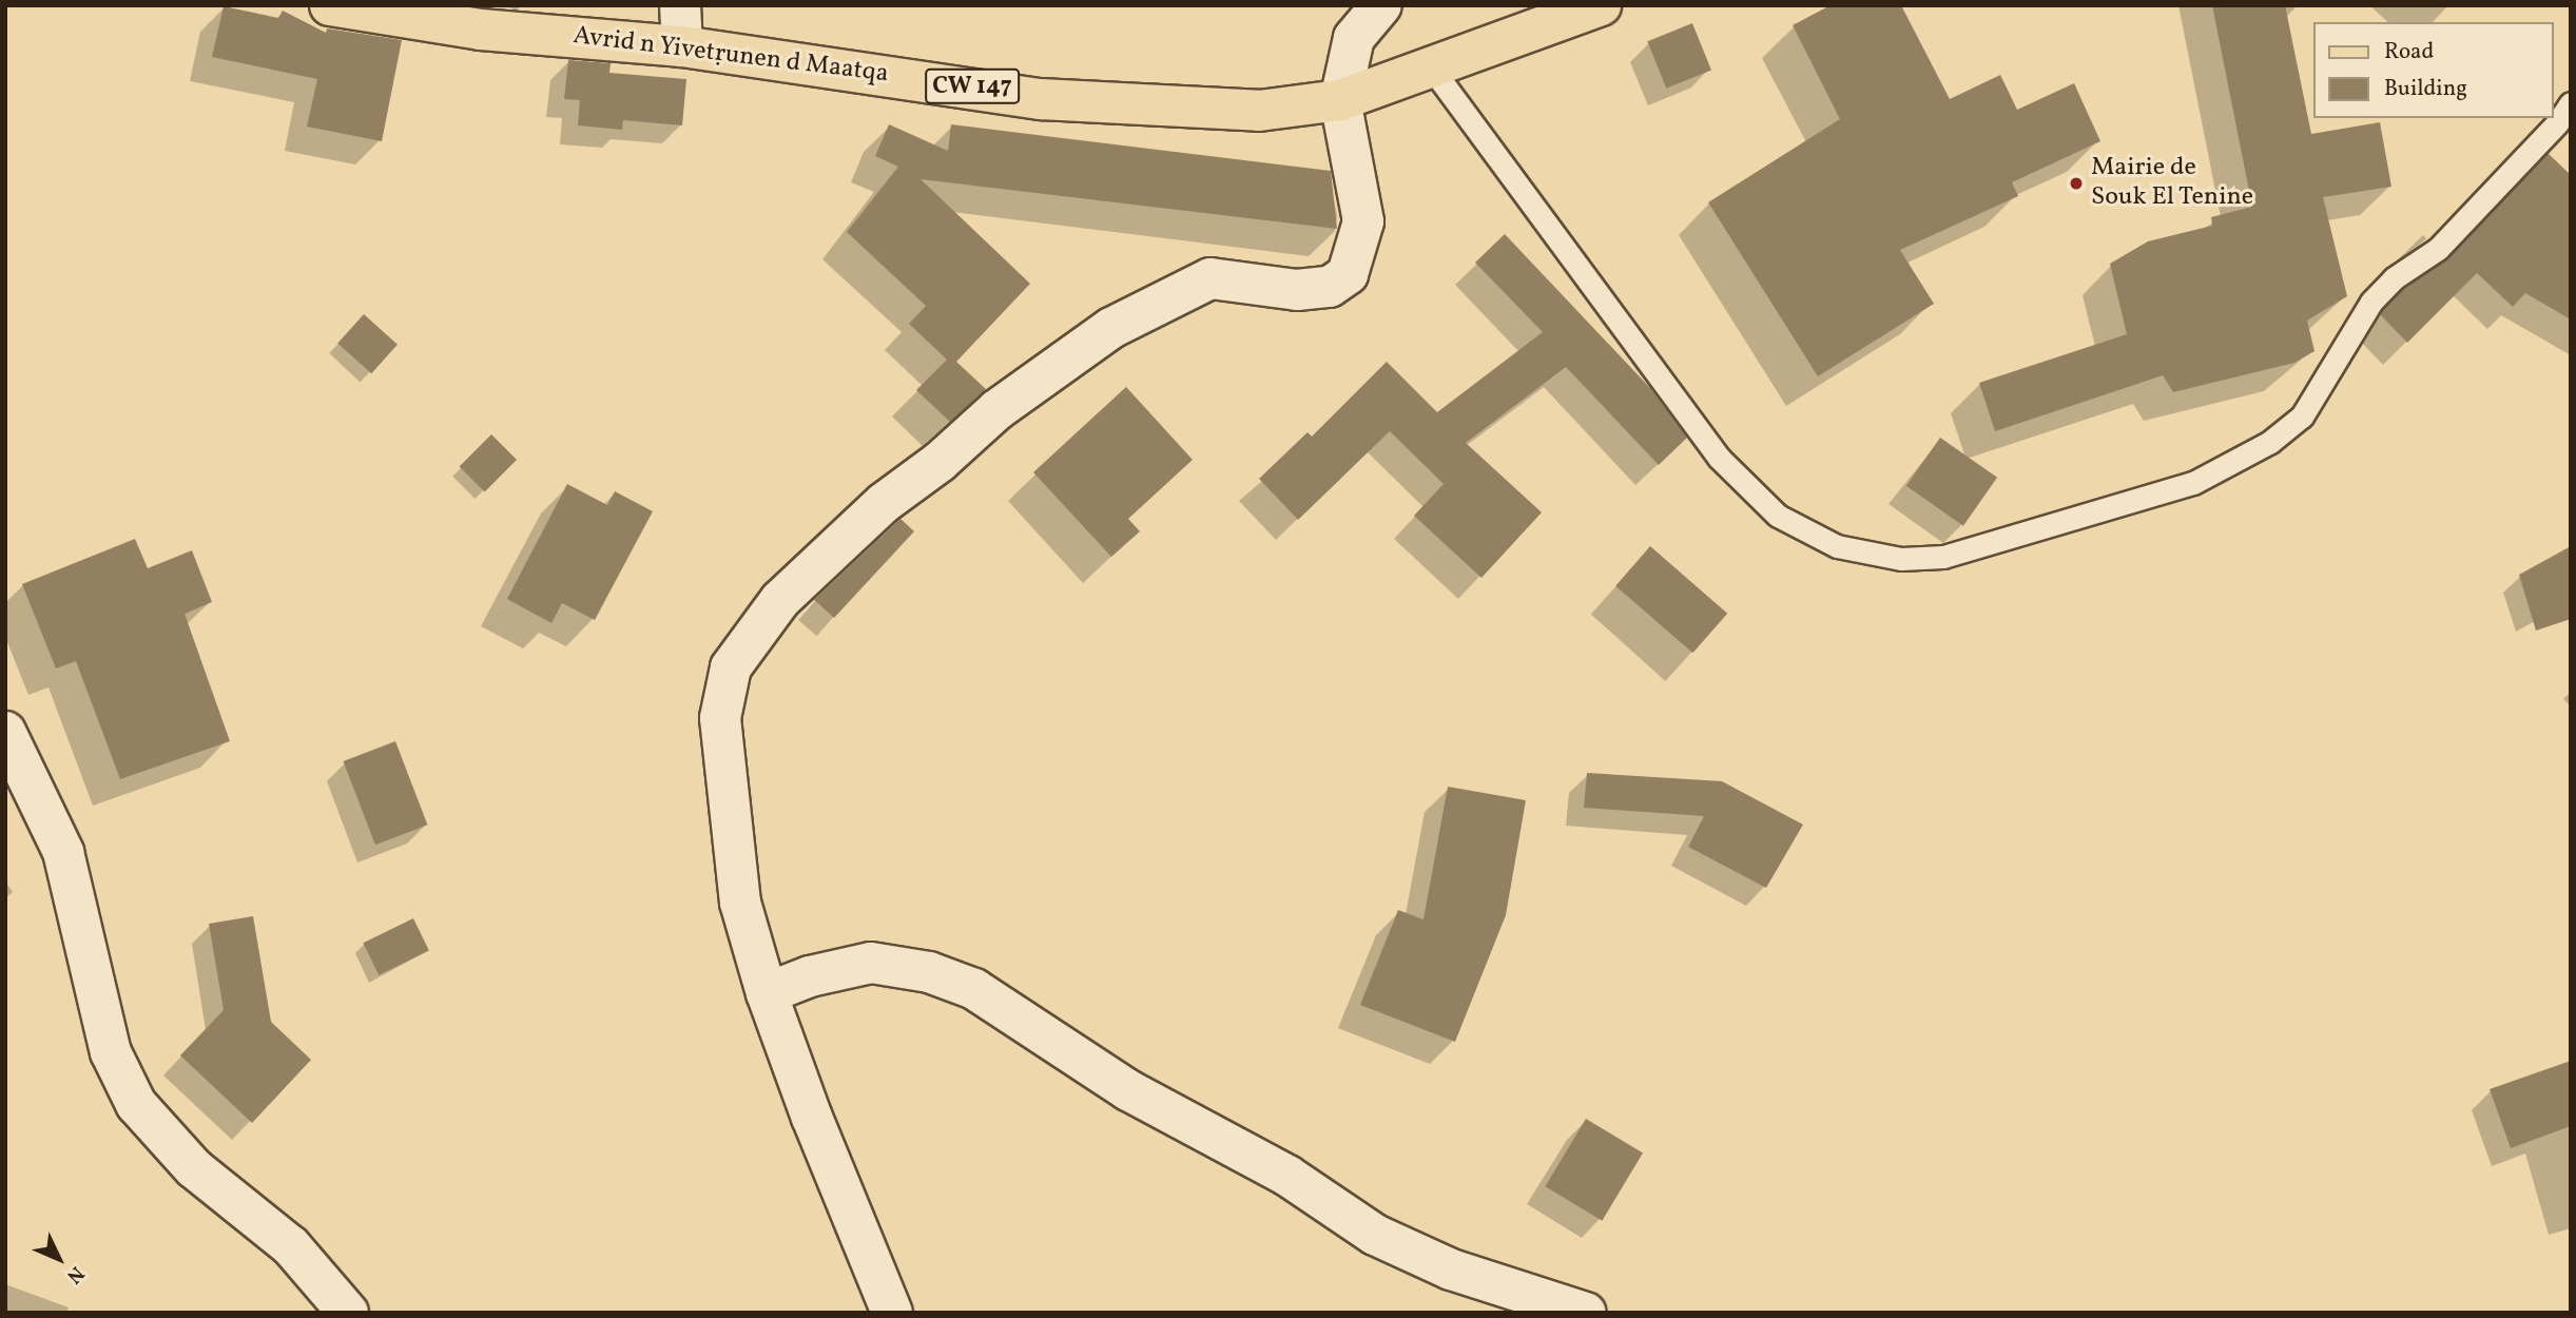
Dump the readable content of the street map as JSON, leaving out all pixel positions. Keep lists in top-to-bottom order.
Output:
{
  "streets": {
    "main road": ["Avrid n Yivetṛunen d Maatqa", "CW 147"]
  },
  "places": ["Mairie de Souk El Tenine"],
  "legend": ["Road", "Building"],
  "north": "bottom right"
}
